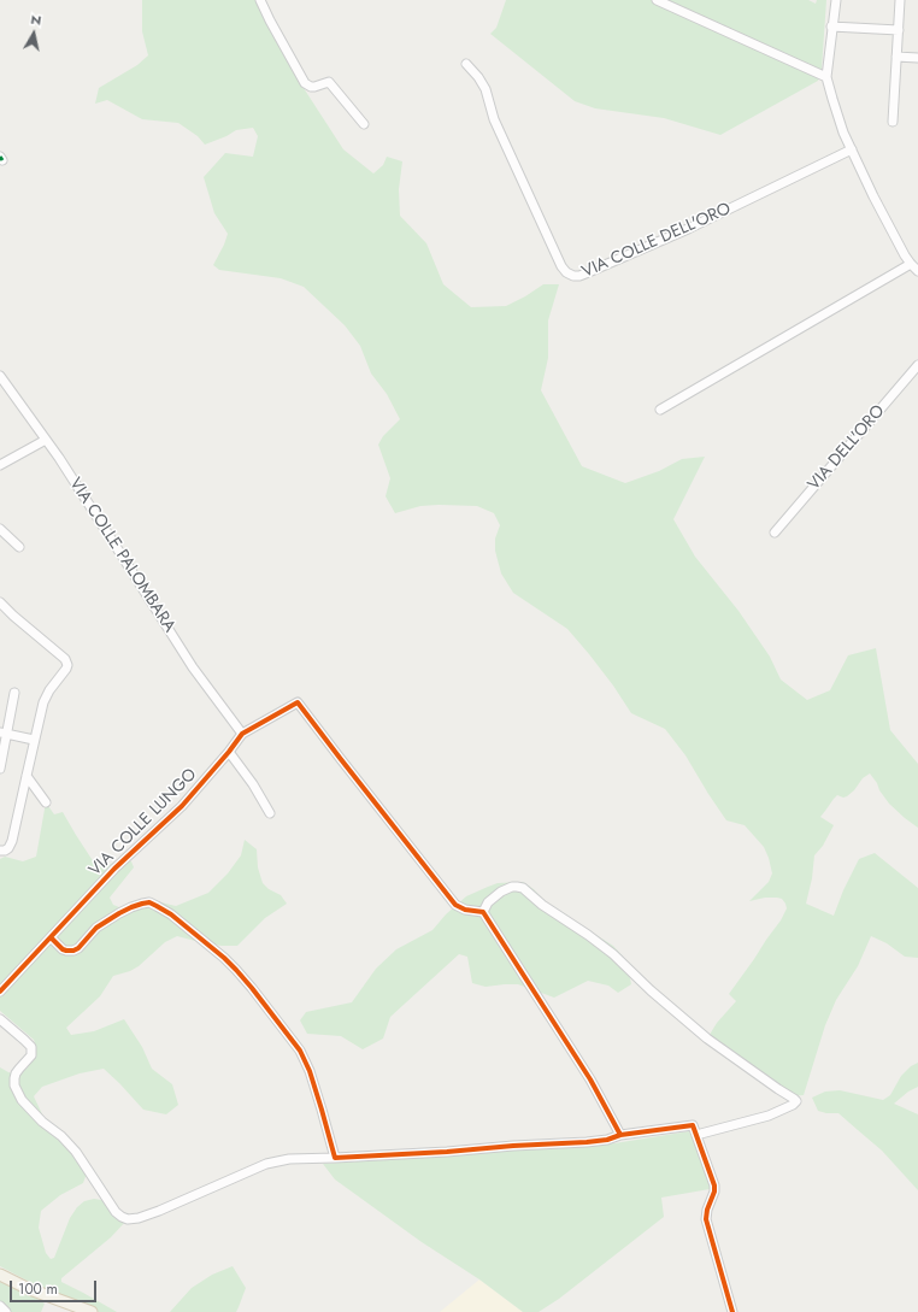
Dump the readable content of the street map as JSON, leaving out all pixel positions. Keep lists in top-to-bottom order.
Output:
{
  "streets": {
    "street": [
      "VIA COLLE DELL'ORO",
      "VIA DELL'ORO",
      "VIA COLLE PALOMBARA",
      "VIA COLLE LUNGO"
    ]
  },
  "crossings": [
    ["VIA COLLE PALOMBARA", "VIA COLLE LUNGO"]
  ],
  "scale_bar": "100 m",
  "north": "top"
}
